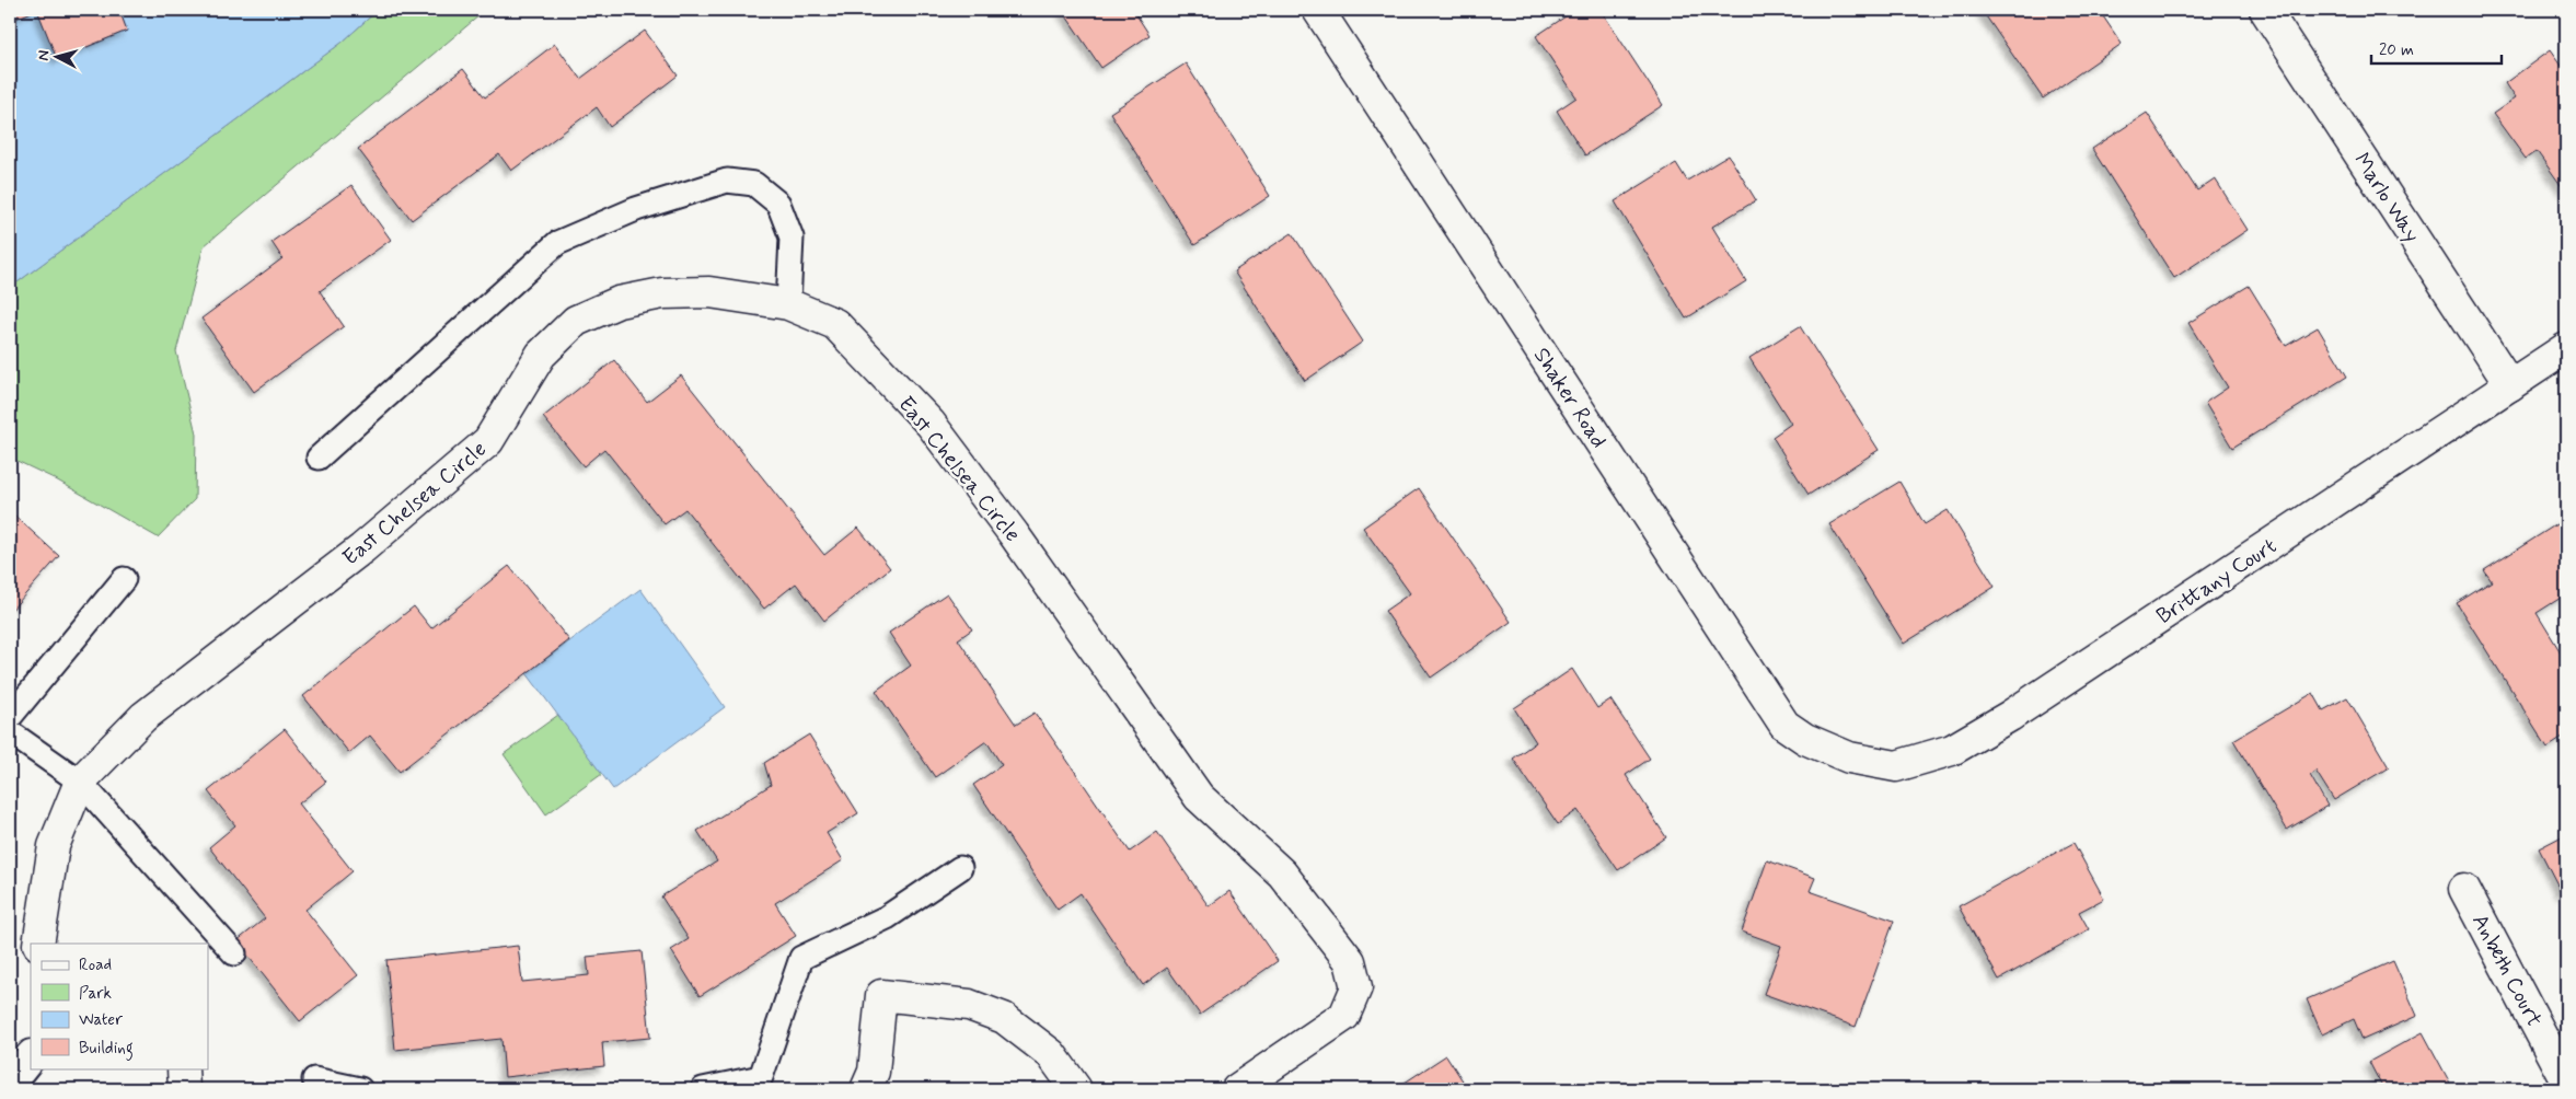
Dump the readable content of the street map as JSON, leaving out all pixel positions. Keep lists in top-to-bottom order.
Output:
{
  "streets": {
    "street": [
      "Marlo Way",
      "Shaker Road",
      "East Chelsea Circle",
      "Brittany Court",
      "Anbeth Court"
    ]
  },
  "crossings": [
    ["Marlo Way", "Brittany Court"],
    ["Shaker Road", "Brittany Court"]
  ],
  "legend": [
    "Road",
    "Park",
    "Water",
    "Building"
  ],
  "scale_bar": "20 m",
  "north": "left"
}
